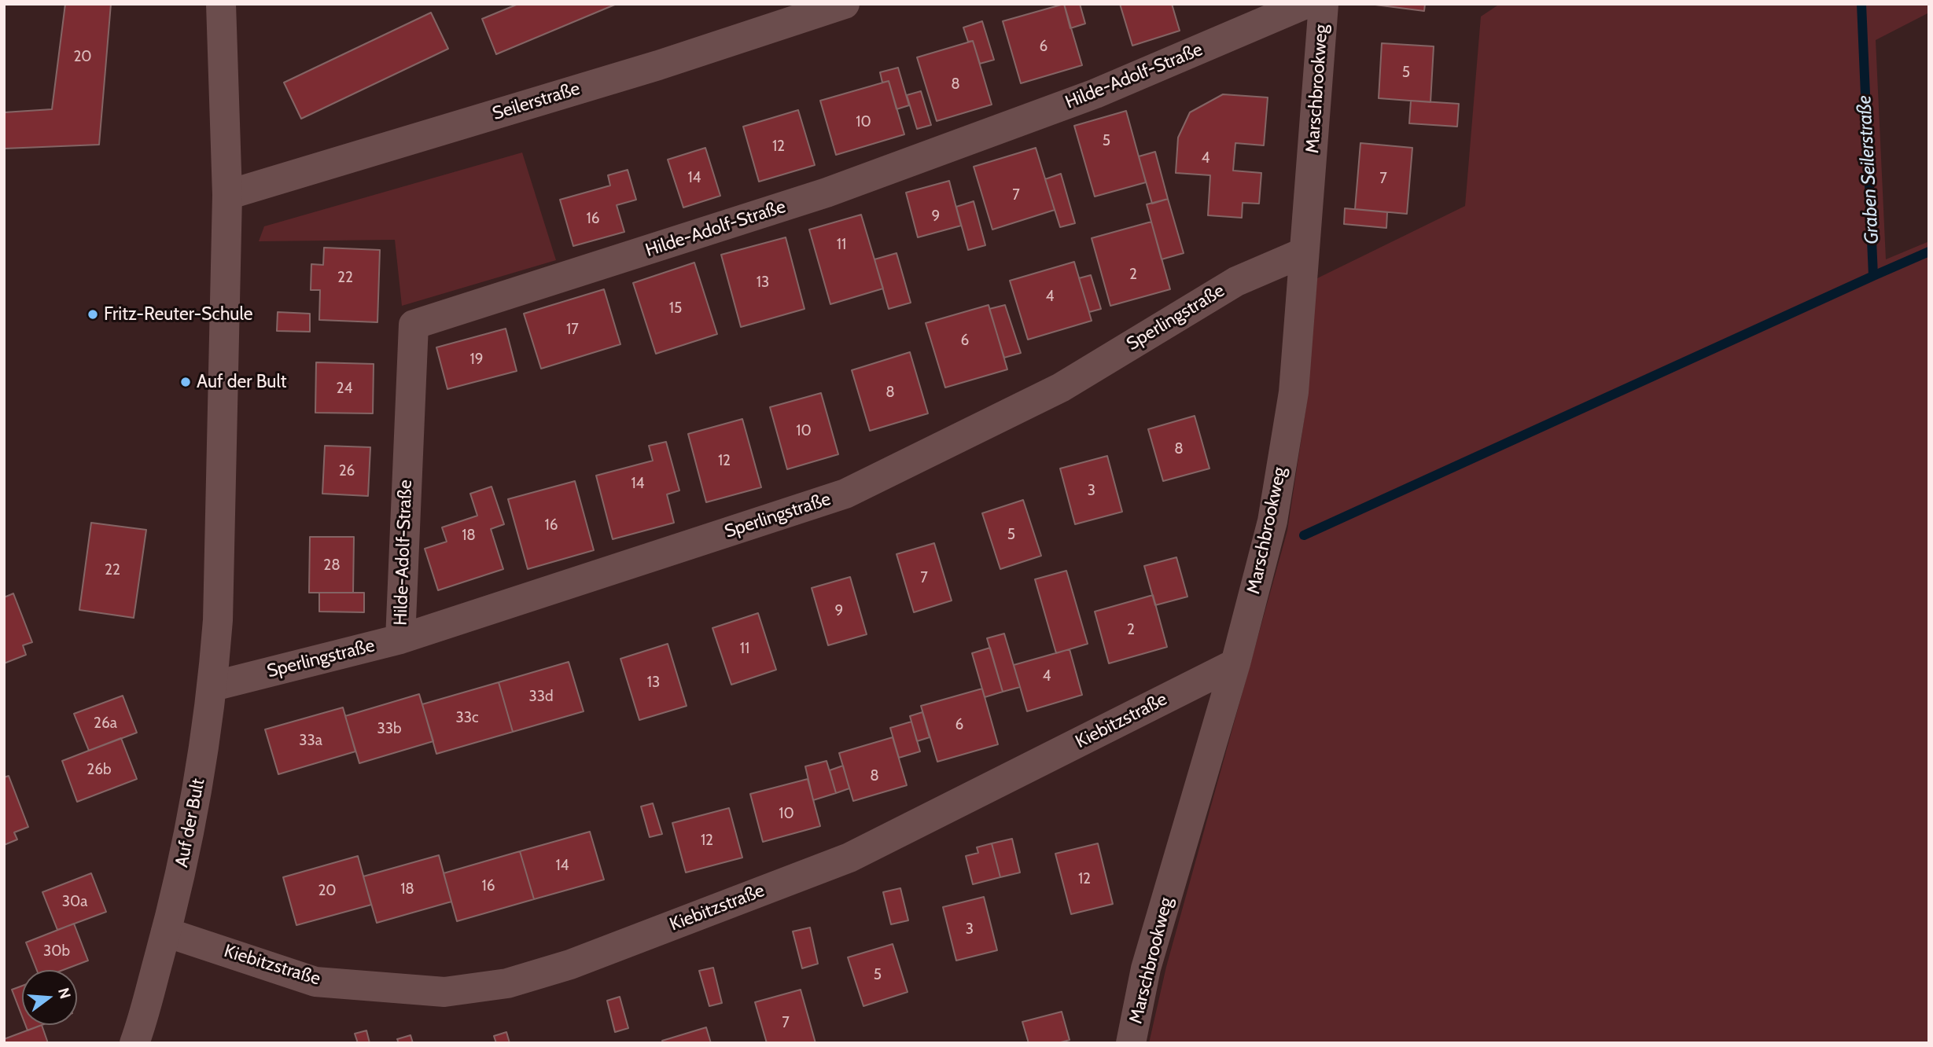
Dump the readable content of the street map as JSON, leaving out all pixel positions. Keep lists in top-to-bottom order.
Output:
{
  "streets": {
    "street": [
      "Hilde-Adolf-Straße",
      "Marschbrookweg",
      "Seilerstraße",
      "Sperlingstraße",
      "Kiebitzstraße",
      "Auf der Bult"
    ]
  },
  "crossings": [
    ["Hilde-Adolf-Straße", "Sperlingstraße"],
    ["Marschbrookweg", "Sperlingstraße"],
    ["Marschbrookweg", "Kiebitzstraße"],
    ["Seilerstraße", "Auf der Bult"],
    ["Sperlingstraße", "Auf der Bult"],
    ["Kiebitzstraße", "Auf der Bult"]
  ],
  "water": ["Graben Seilerstraße"],
  "places": ["Fritz-Reuter-Schule", "Auf der Bult"],
  "house_numbers": [
    "6",
    "20",
    "5",
    "8",
    "10",
    "5",
    "12",
    "4",
    "14",
    "7",
    "7",
    "9",
    "16",
    "11",
    "2",
    "22",
    "13",
    "4",
    "15",
    "17",
    "6",
    "19",
    "24",
    "8",
    "10",
    "8",
    "12",
    "26",
    "14",
    "3",
    "16",
    "5",
    "18",
    "28",
    "22",
    "7",
    "9",
    "2",
    "11",
    "4",
    "13",
    "33d",
    "33c",
    "26a",
    "6",
    "33b",
    "33a",
    "26b",
    "8",
    "10",
    "12",
    "14",
    "12",
    "16",
    "18",
    "20",
    "30a",
    "3",
    "30b",
    "5",
    "7"
  ],
  "north": "right"
}
